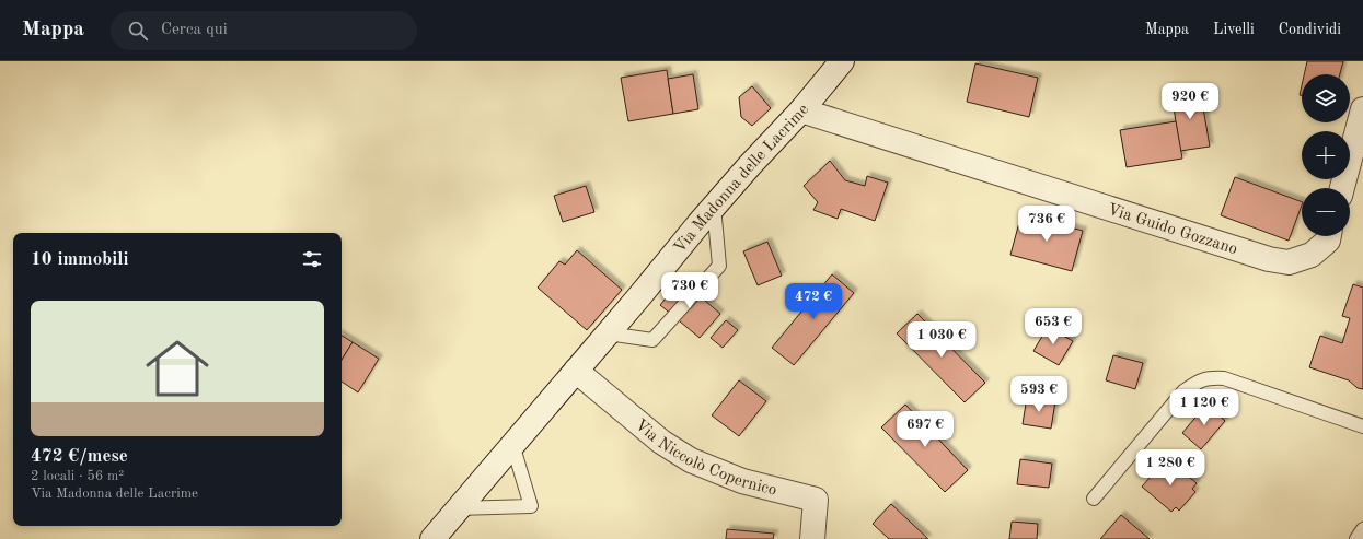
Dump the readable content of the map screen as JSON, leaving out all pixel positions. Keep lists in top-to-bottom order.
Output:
{
  "streets": {
    "street": ["Via Madonna delle Lacrime", "Via Guido Gozzano", "Via Niccolò Copernico"]
  },
  "crossings": [
    ["Via Madonna delle Lacrime", "Via Guido Gozzano"],
    ["Via Madonna delle Lacrime", "Via Niccolò Copernico"]
  ],
  "page": {
    "header": "Mappa",
    "search": "Cerca qui",
    "nav": ["Mappa", "Livelli", "Condividi"],
    "map_buttons": ["+", "−"],
    "price": [
      "920 €",
      "736 €",
      "730 €",
      "472 €",
      "653 €",
      "1 030 €",
      "593 €",
      "1 120 €",
      "697 €",
      "1 280 €"
    ],
    "heading": "10 immobili",
    "list": [
      {
        "name": "472 €/mese",
        "note": "2 locali · 56 m² · Via Madonna delle Lacrime"
      }
    ]
  }
}
